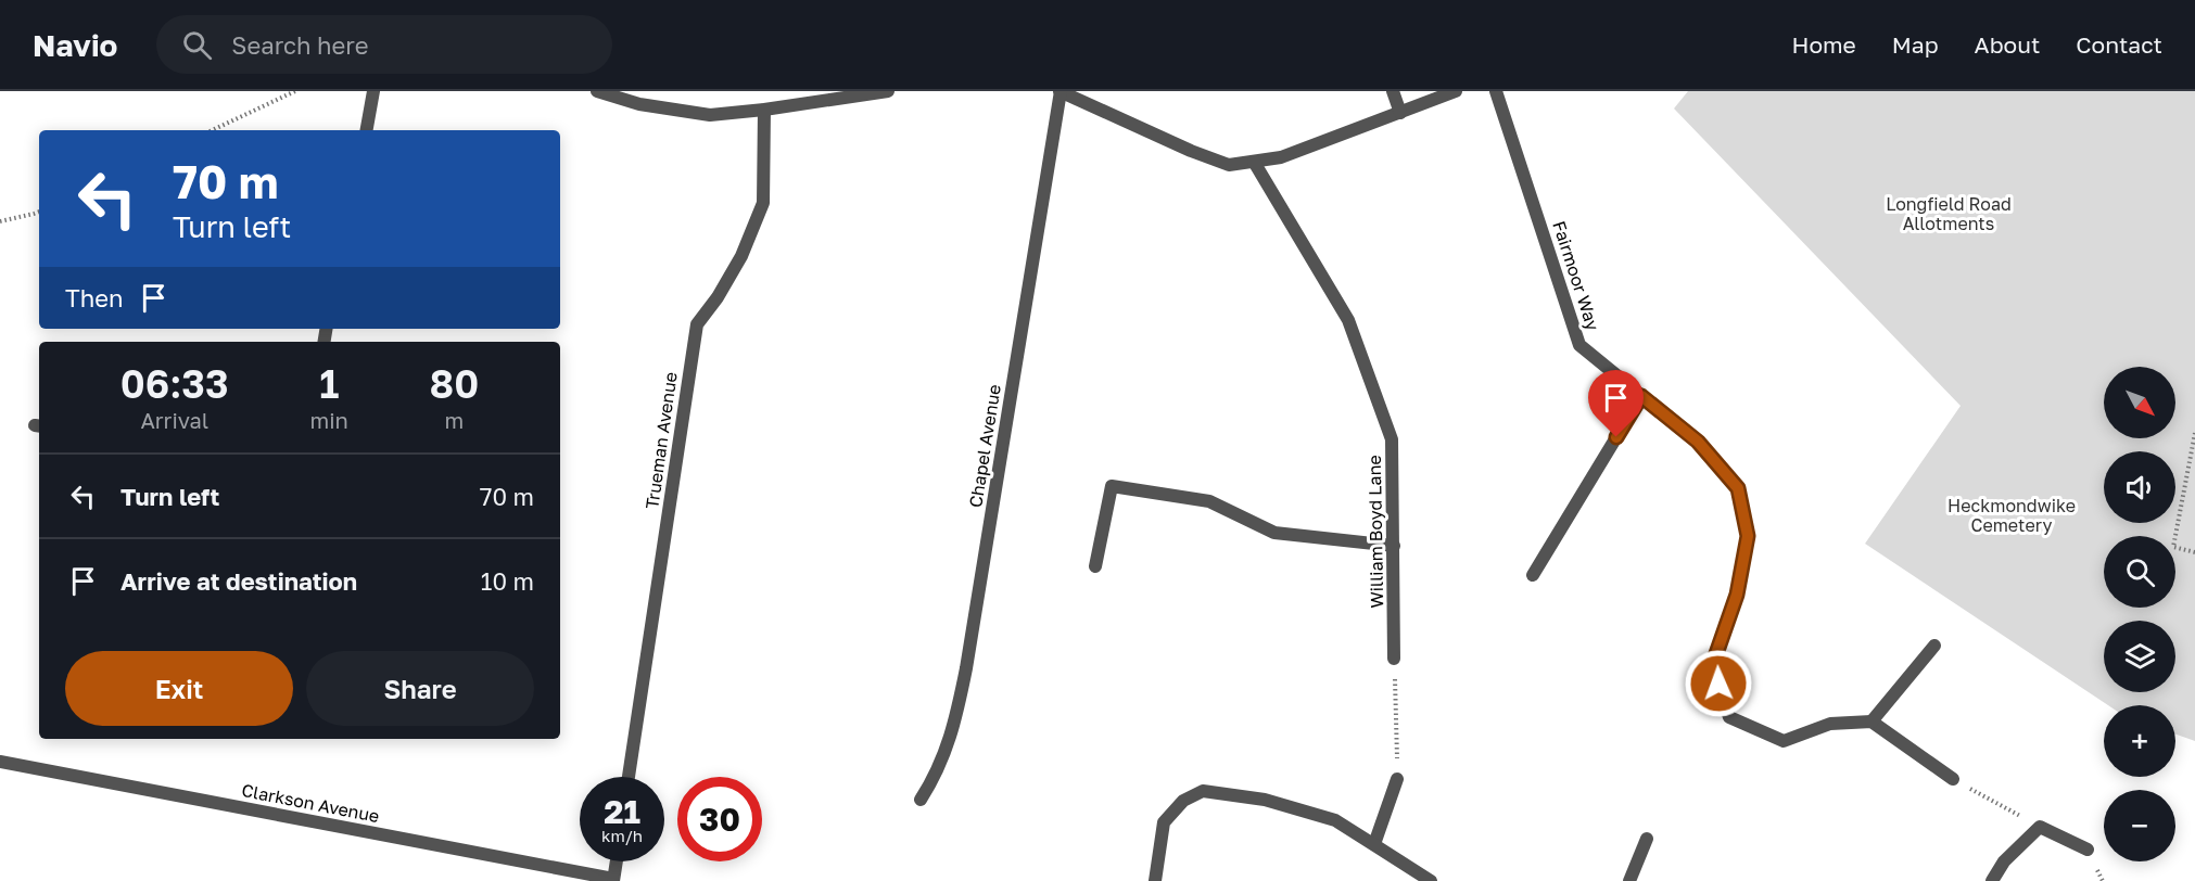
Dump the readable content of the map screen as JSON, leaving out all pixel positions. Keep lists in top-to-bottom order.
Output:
{
  "streets": {
    "street": [
      "Fairmoor Way",
      "Trueman Avenue",
      "Chapel Avenue",
      "William Boyd Lane",
      "Clarkson Avenue"
    ]
  },
  "parks": ["Longfield Road Allotments", "Heckmondwike Cemetery"],
  "north": "bottom right",
  "page": {
    "header": "Navio",
    "search": "Search here",
    "nav": [
      "Home",
      "Map",
      "About",
      "Contact"
    ],
    "turn": ["70 m", "Turn left"],
    "then": "Then",
    "eta": [
      "06:33",
      "Arrival",
      "1",
      "min",
      "80",
      "m"
    ],
    "map_buttons": ["+", "−"],
    "list": [
      {
        "name": "Turn left",
        "value": "70 m"
      },
      {
        "name": "Arrive at destination",
        "value": "10 m"
      }
    ],
    "buttons": ["Exit", "Share"],
    "speed": "21 km/h",
    "limit": "30"
  }
}
